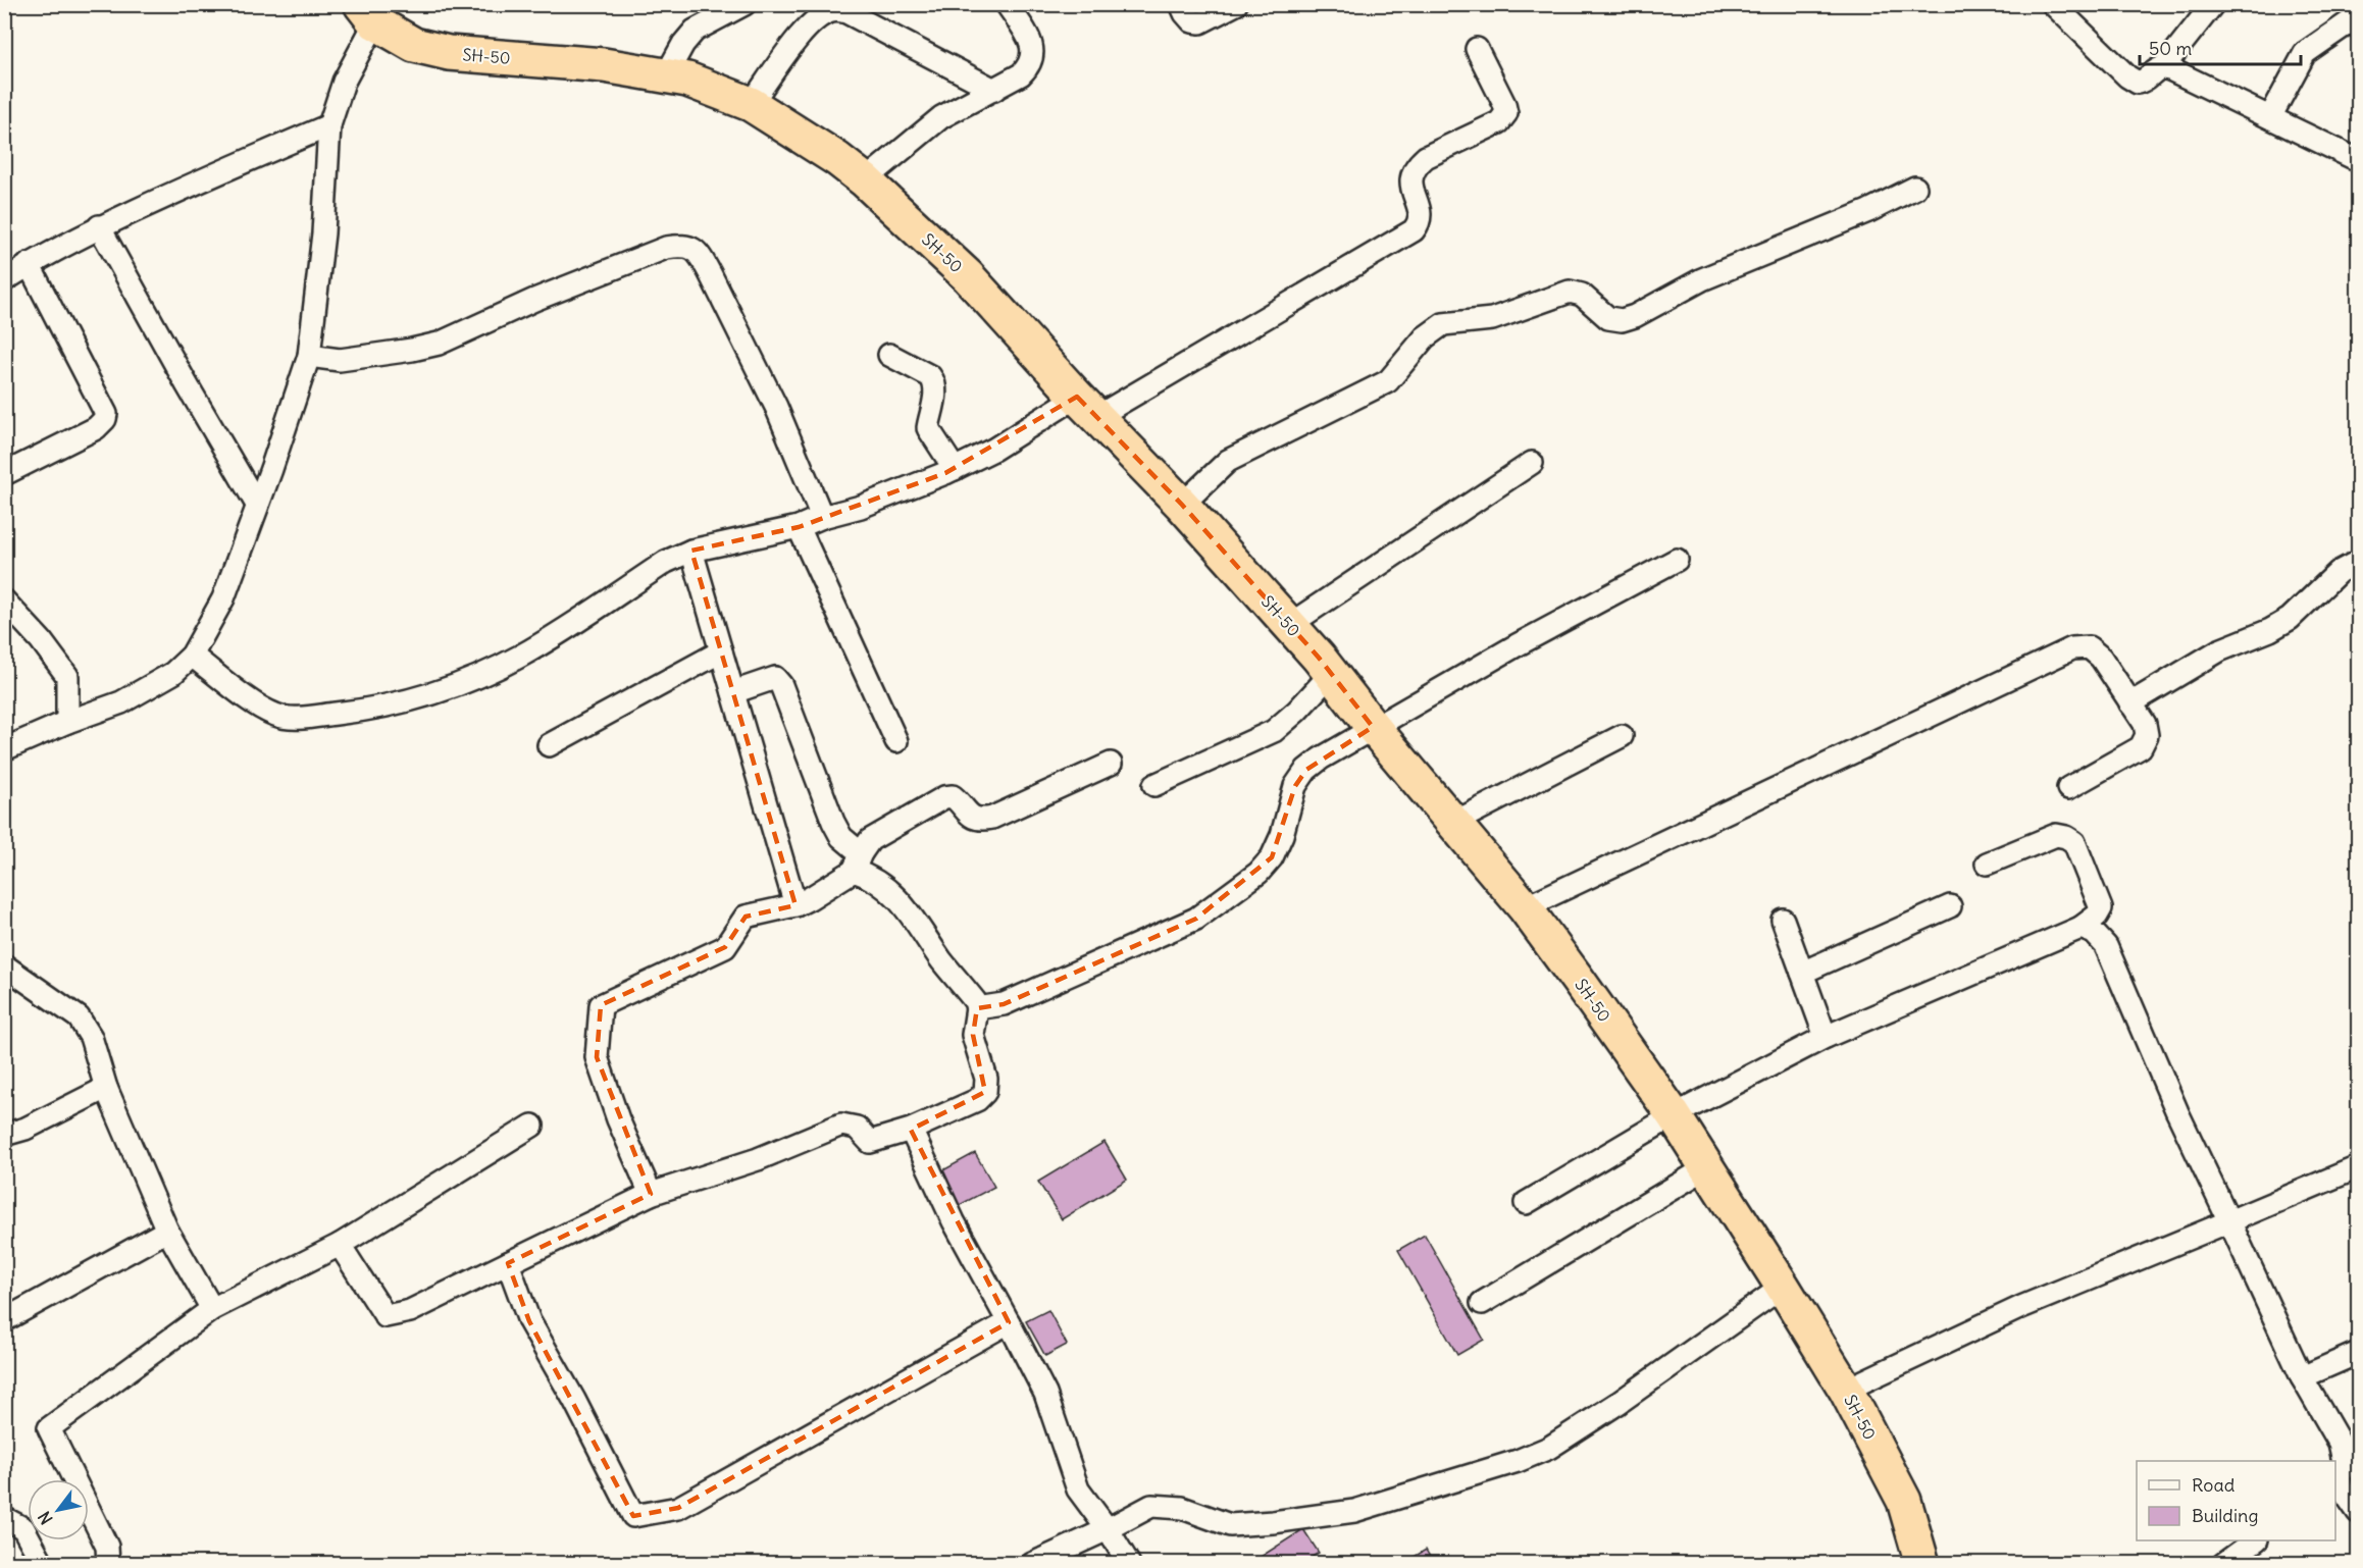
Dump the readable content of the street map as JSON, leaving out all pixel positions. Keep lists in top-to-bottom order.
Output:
{
  "streets": {
    "highway": ["SH-50"]
  },
  "legend": ["Road", "Building"],
  "scale_bar": "50 m",
  "north": "bottom left"
}
